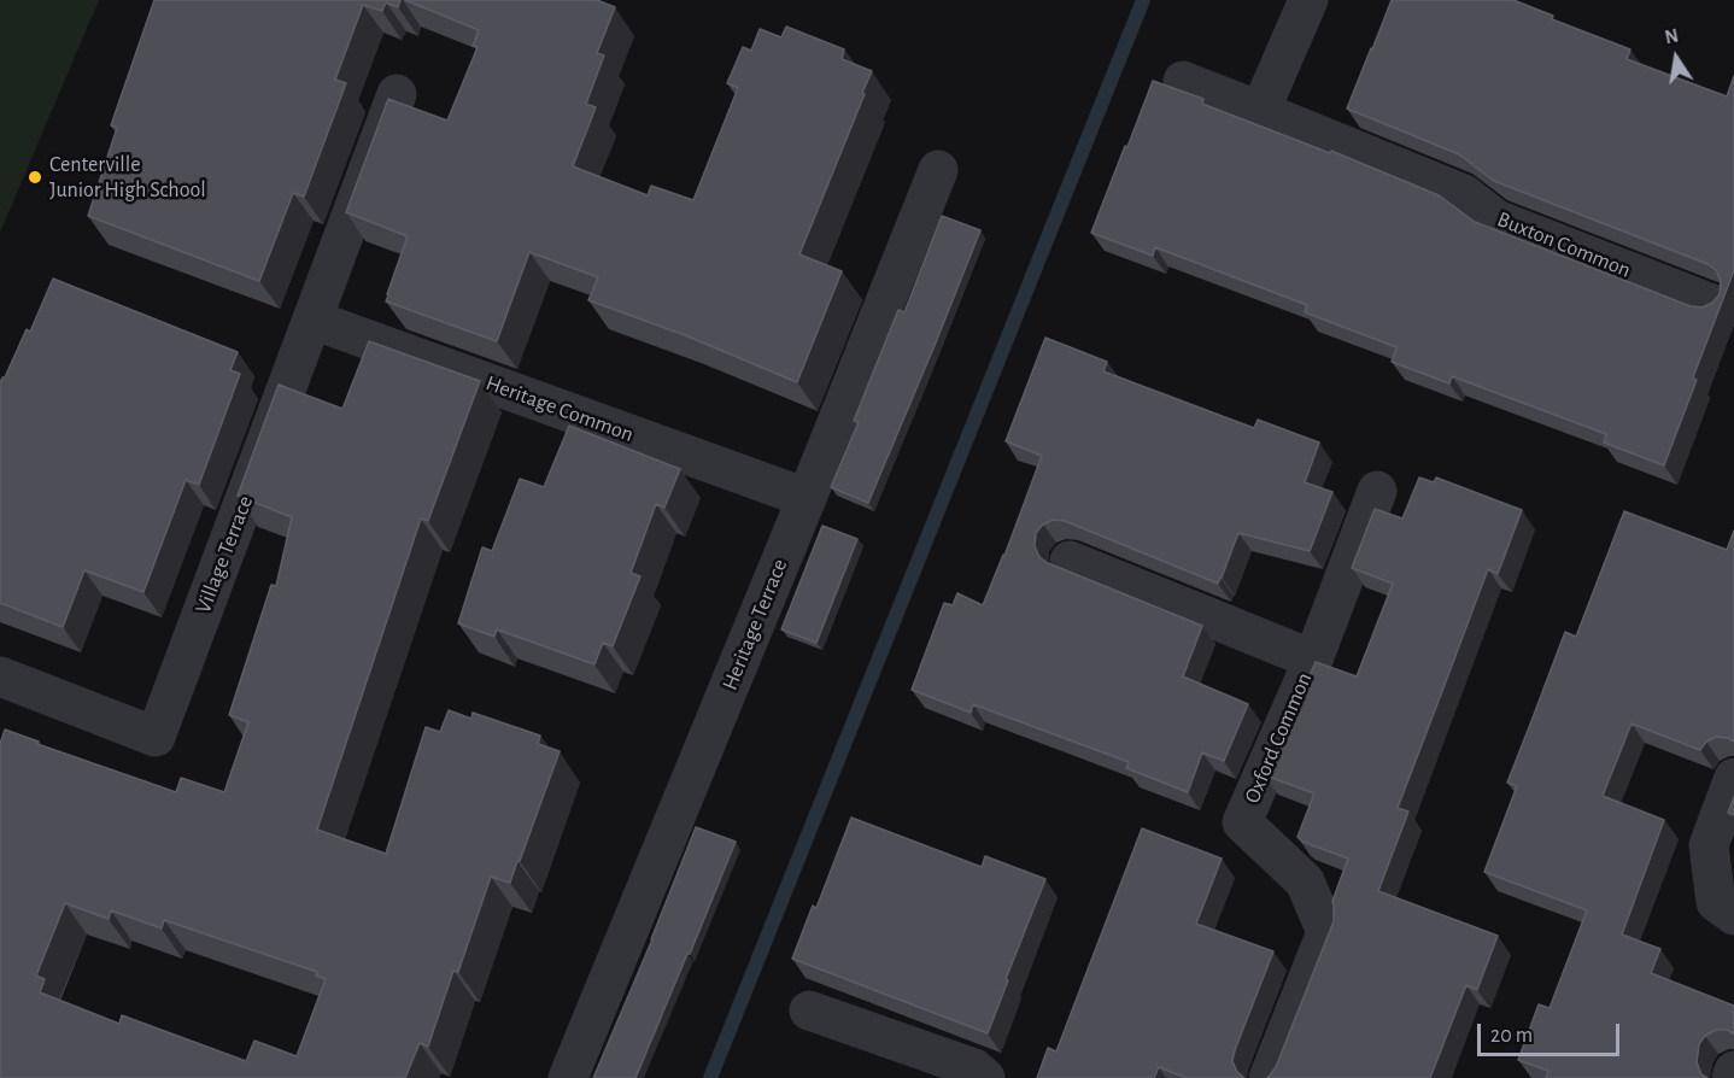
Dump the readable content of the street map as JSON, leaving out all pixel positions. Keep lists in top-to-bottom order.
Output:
{
  "streets": {
    "street": [
      "Buxton Common",
      "Heritage Common",
      "Village Terrace",
      "Heritage Terrace",
      "Oxford Common"
    ]
  },
  "crossings": [
    ["Heritage Common", "Village Terrace"],
    ["Heritage Common", "Heritage Terrace"]
  ],
  "places": ["Centerville Junior High School"],
  "scale_bar": "20 m",
  "north": "top"
}
